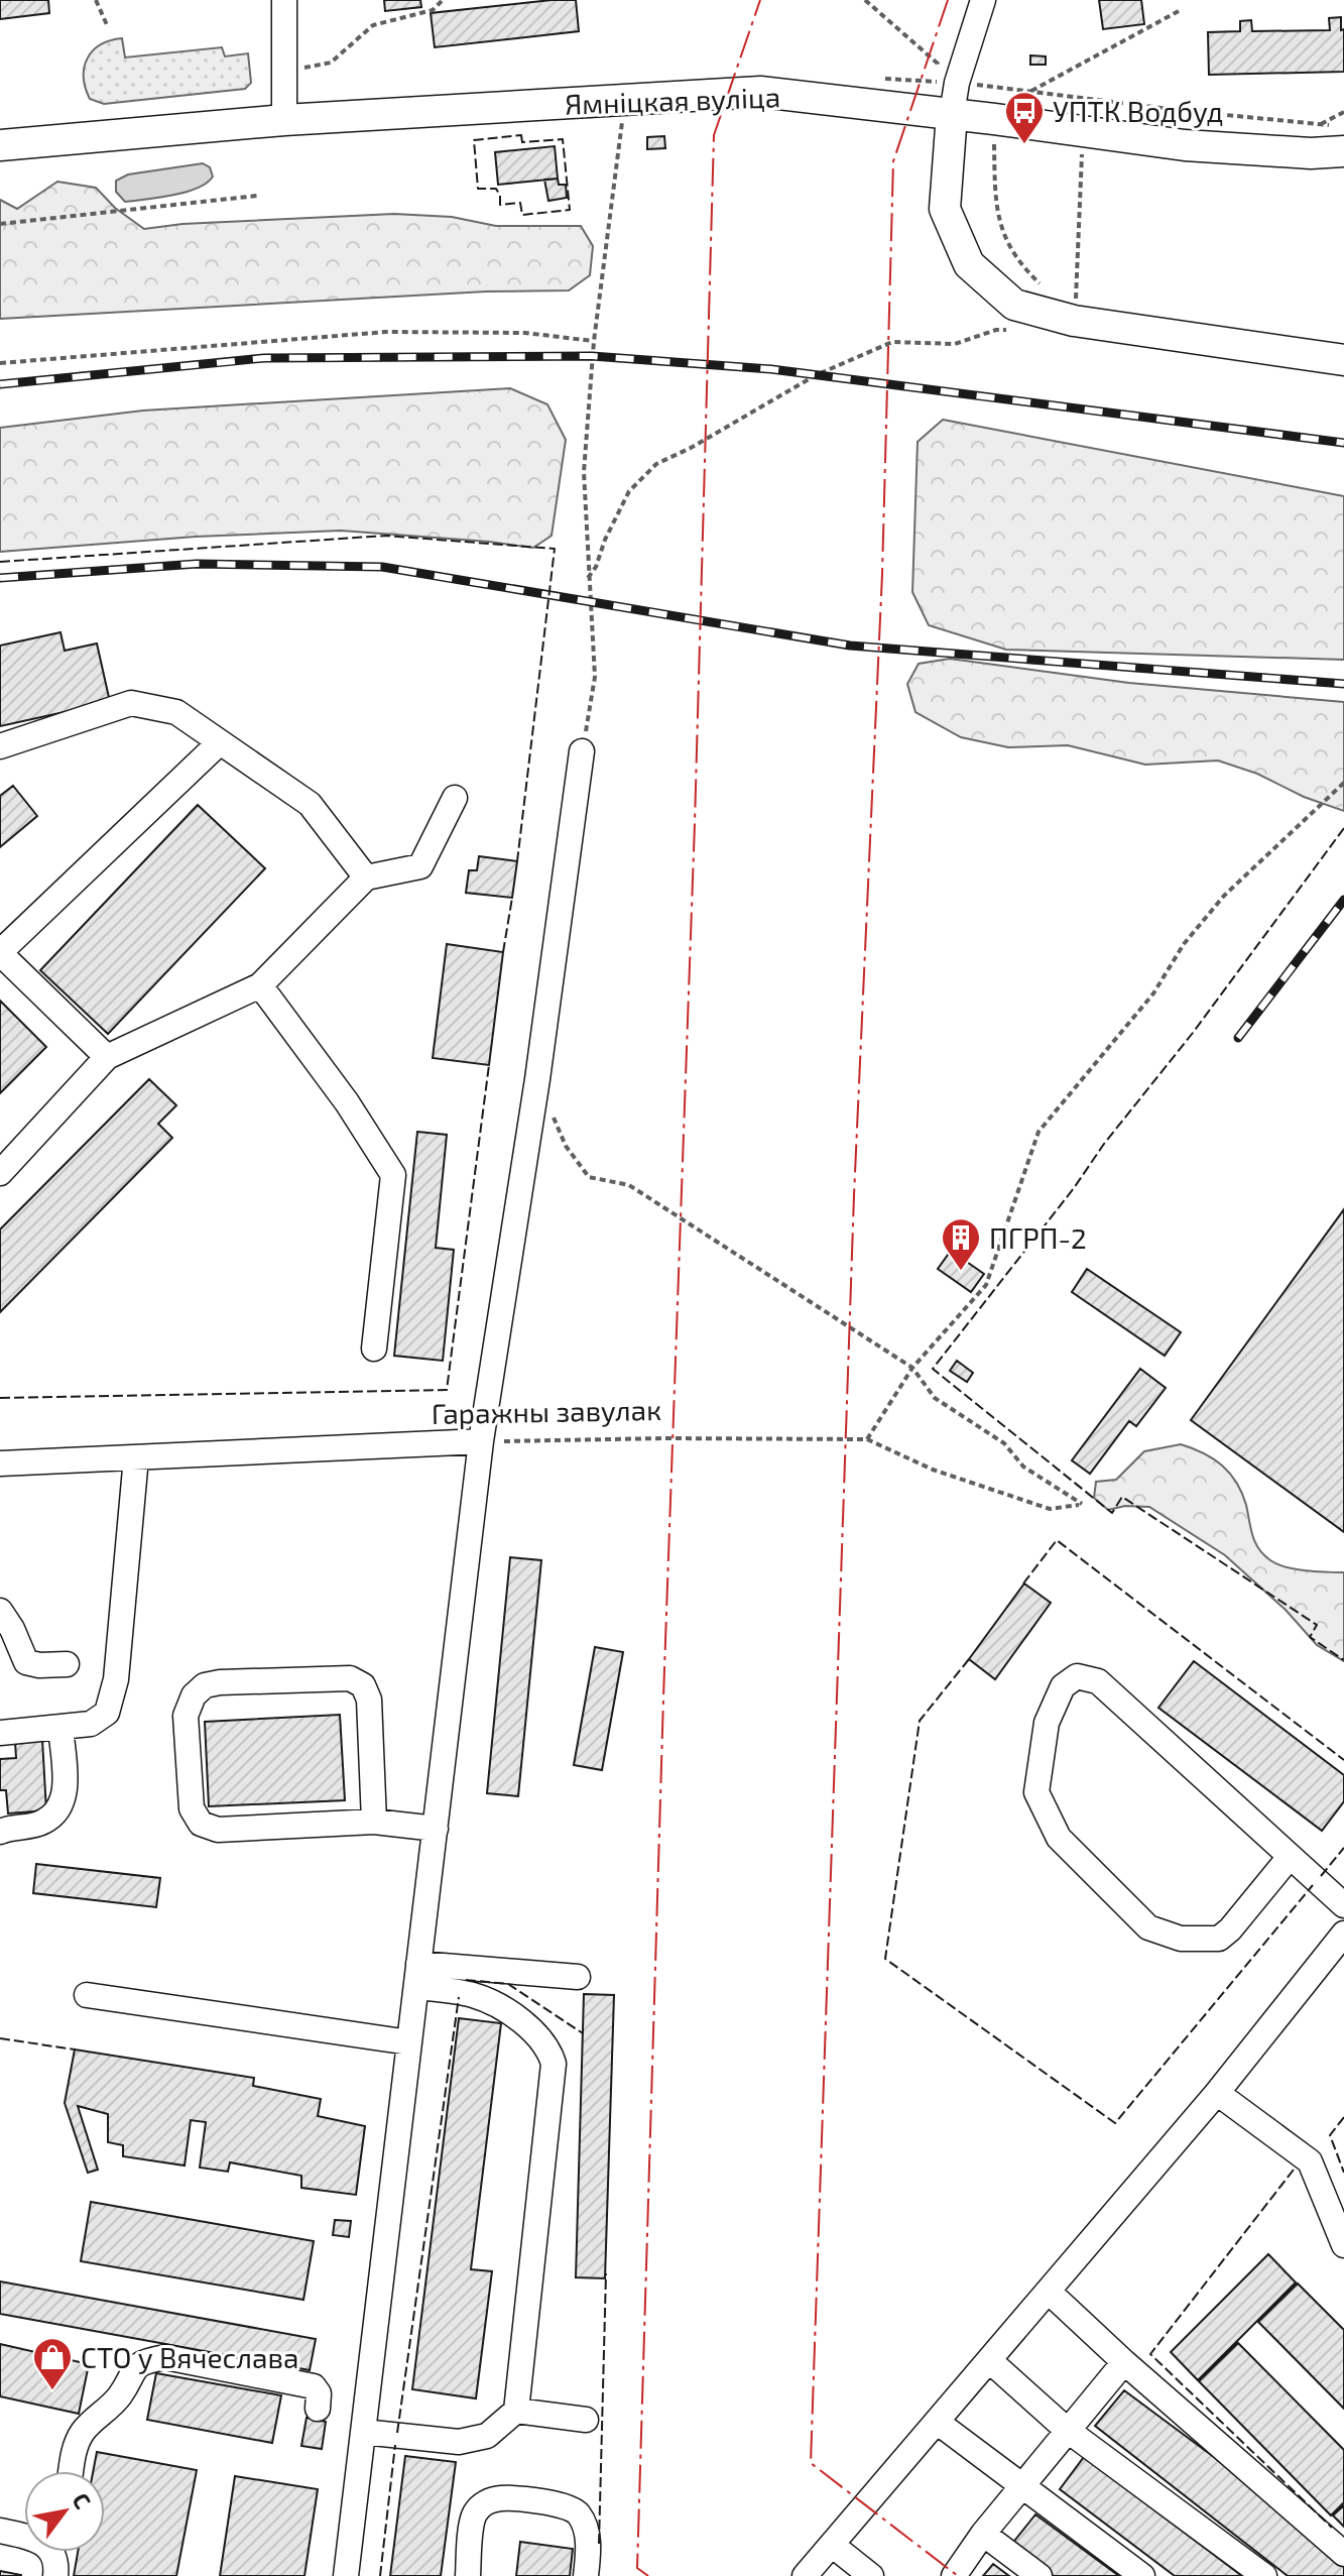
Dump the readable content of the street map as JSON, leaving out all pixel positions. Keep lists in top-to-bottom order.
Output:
{
  "streets": {
    "main road": ["Ямніцкая вуліца"],
    "street": ["Гаражны завулак"]
  },
  "places": {
    "bus stop": ["УПТК Водбуд"],
    "building": ["ПГРП-2"],
    "shop": ["СТО у Вячеслава"]
  },
  "north": "top right"
}
